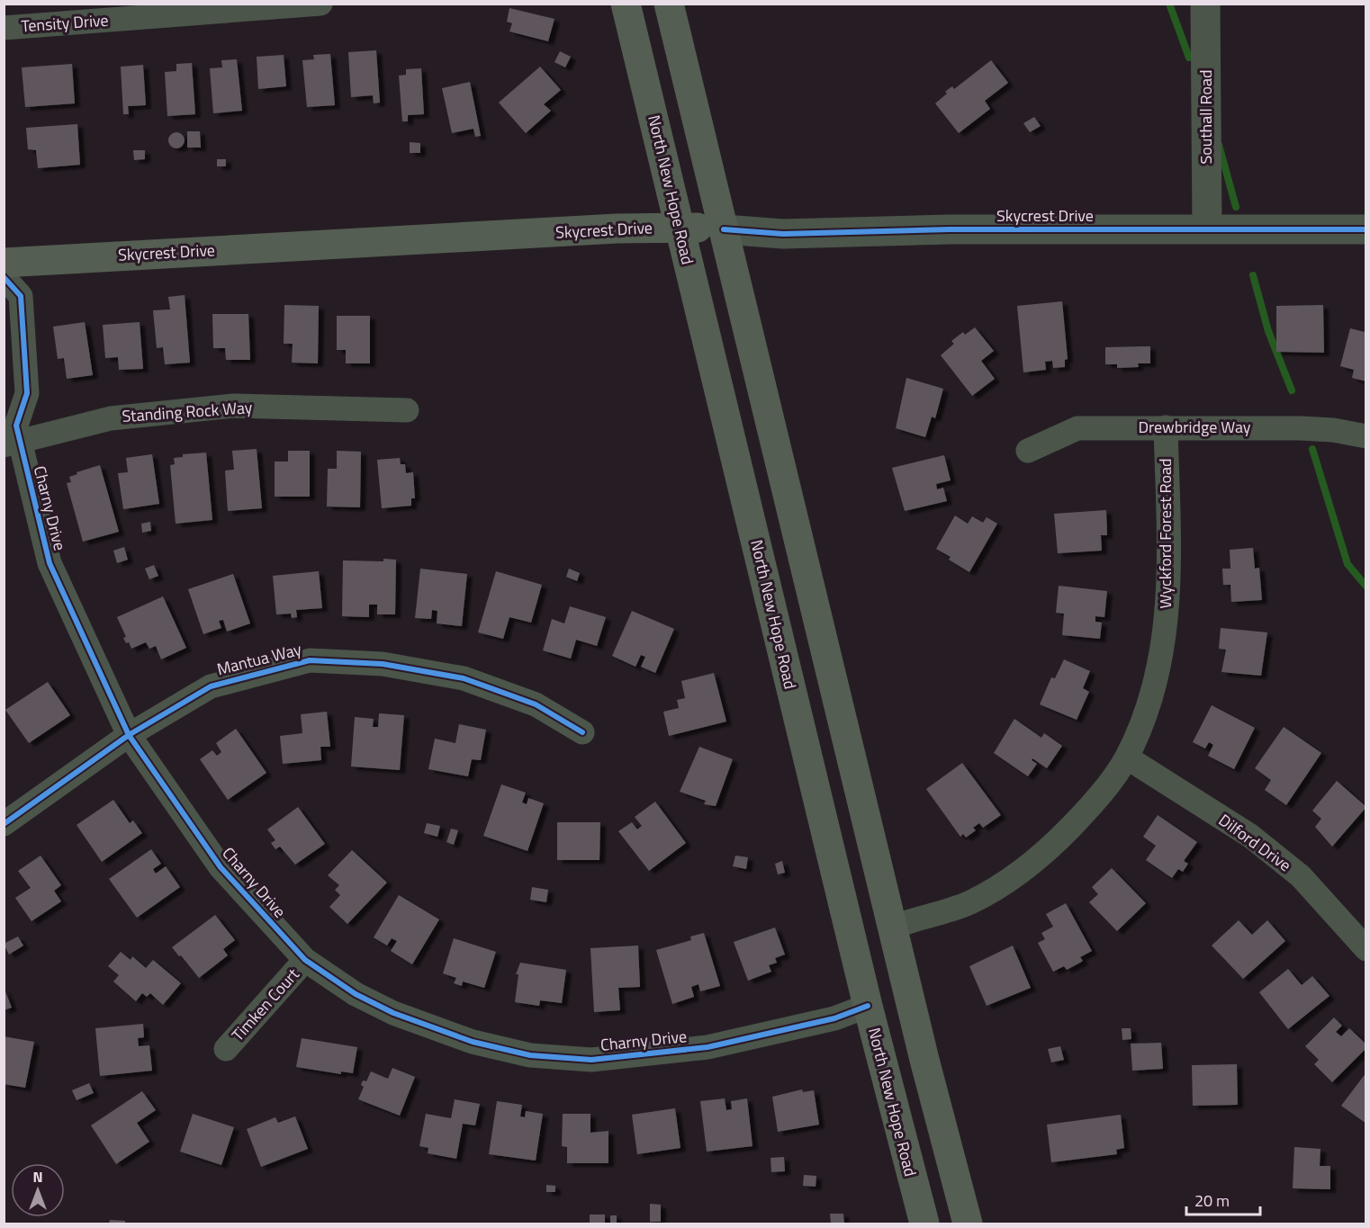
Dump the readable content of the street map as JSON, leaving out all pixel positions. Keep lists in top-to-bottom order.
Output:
{
  "streets": {
    "main road": ["North New Hope Road", "Skycrest Drive"],
    "street": [
      "Tensity Drive",
      "Southall Road",
      "Standing Rock Way",
      "Drewbridge Way",
      "Charny Drive",
      "Wyckford Forest Road",
      "Mantua Way",
      "Dilford Drive",
      "Timken Court"
    ]
  },
  "crossings": [
    ["Southall Road", "Skycrest Drive"],
    ["North New Hope Road", "Skycrest Drive"],
    ["North New Hope Road", "Charny Drive"],
    ["Standing Rock Way", "Charny Drive"],
    ["Drewbridge Way", "Wyckford Forest Road"],
    ["Charny Drive", "Mantua Way"],
    ["Charny Drive", "Timken Court"],
    ["Wyckford Forest Road", "Dilford Drive"]
  ],
  "scale_bar": "20 m",
  "north": "top"
}
